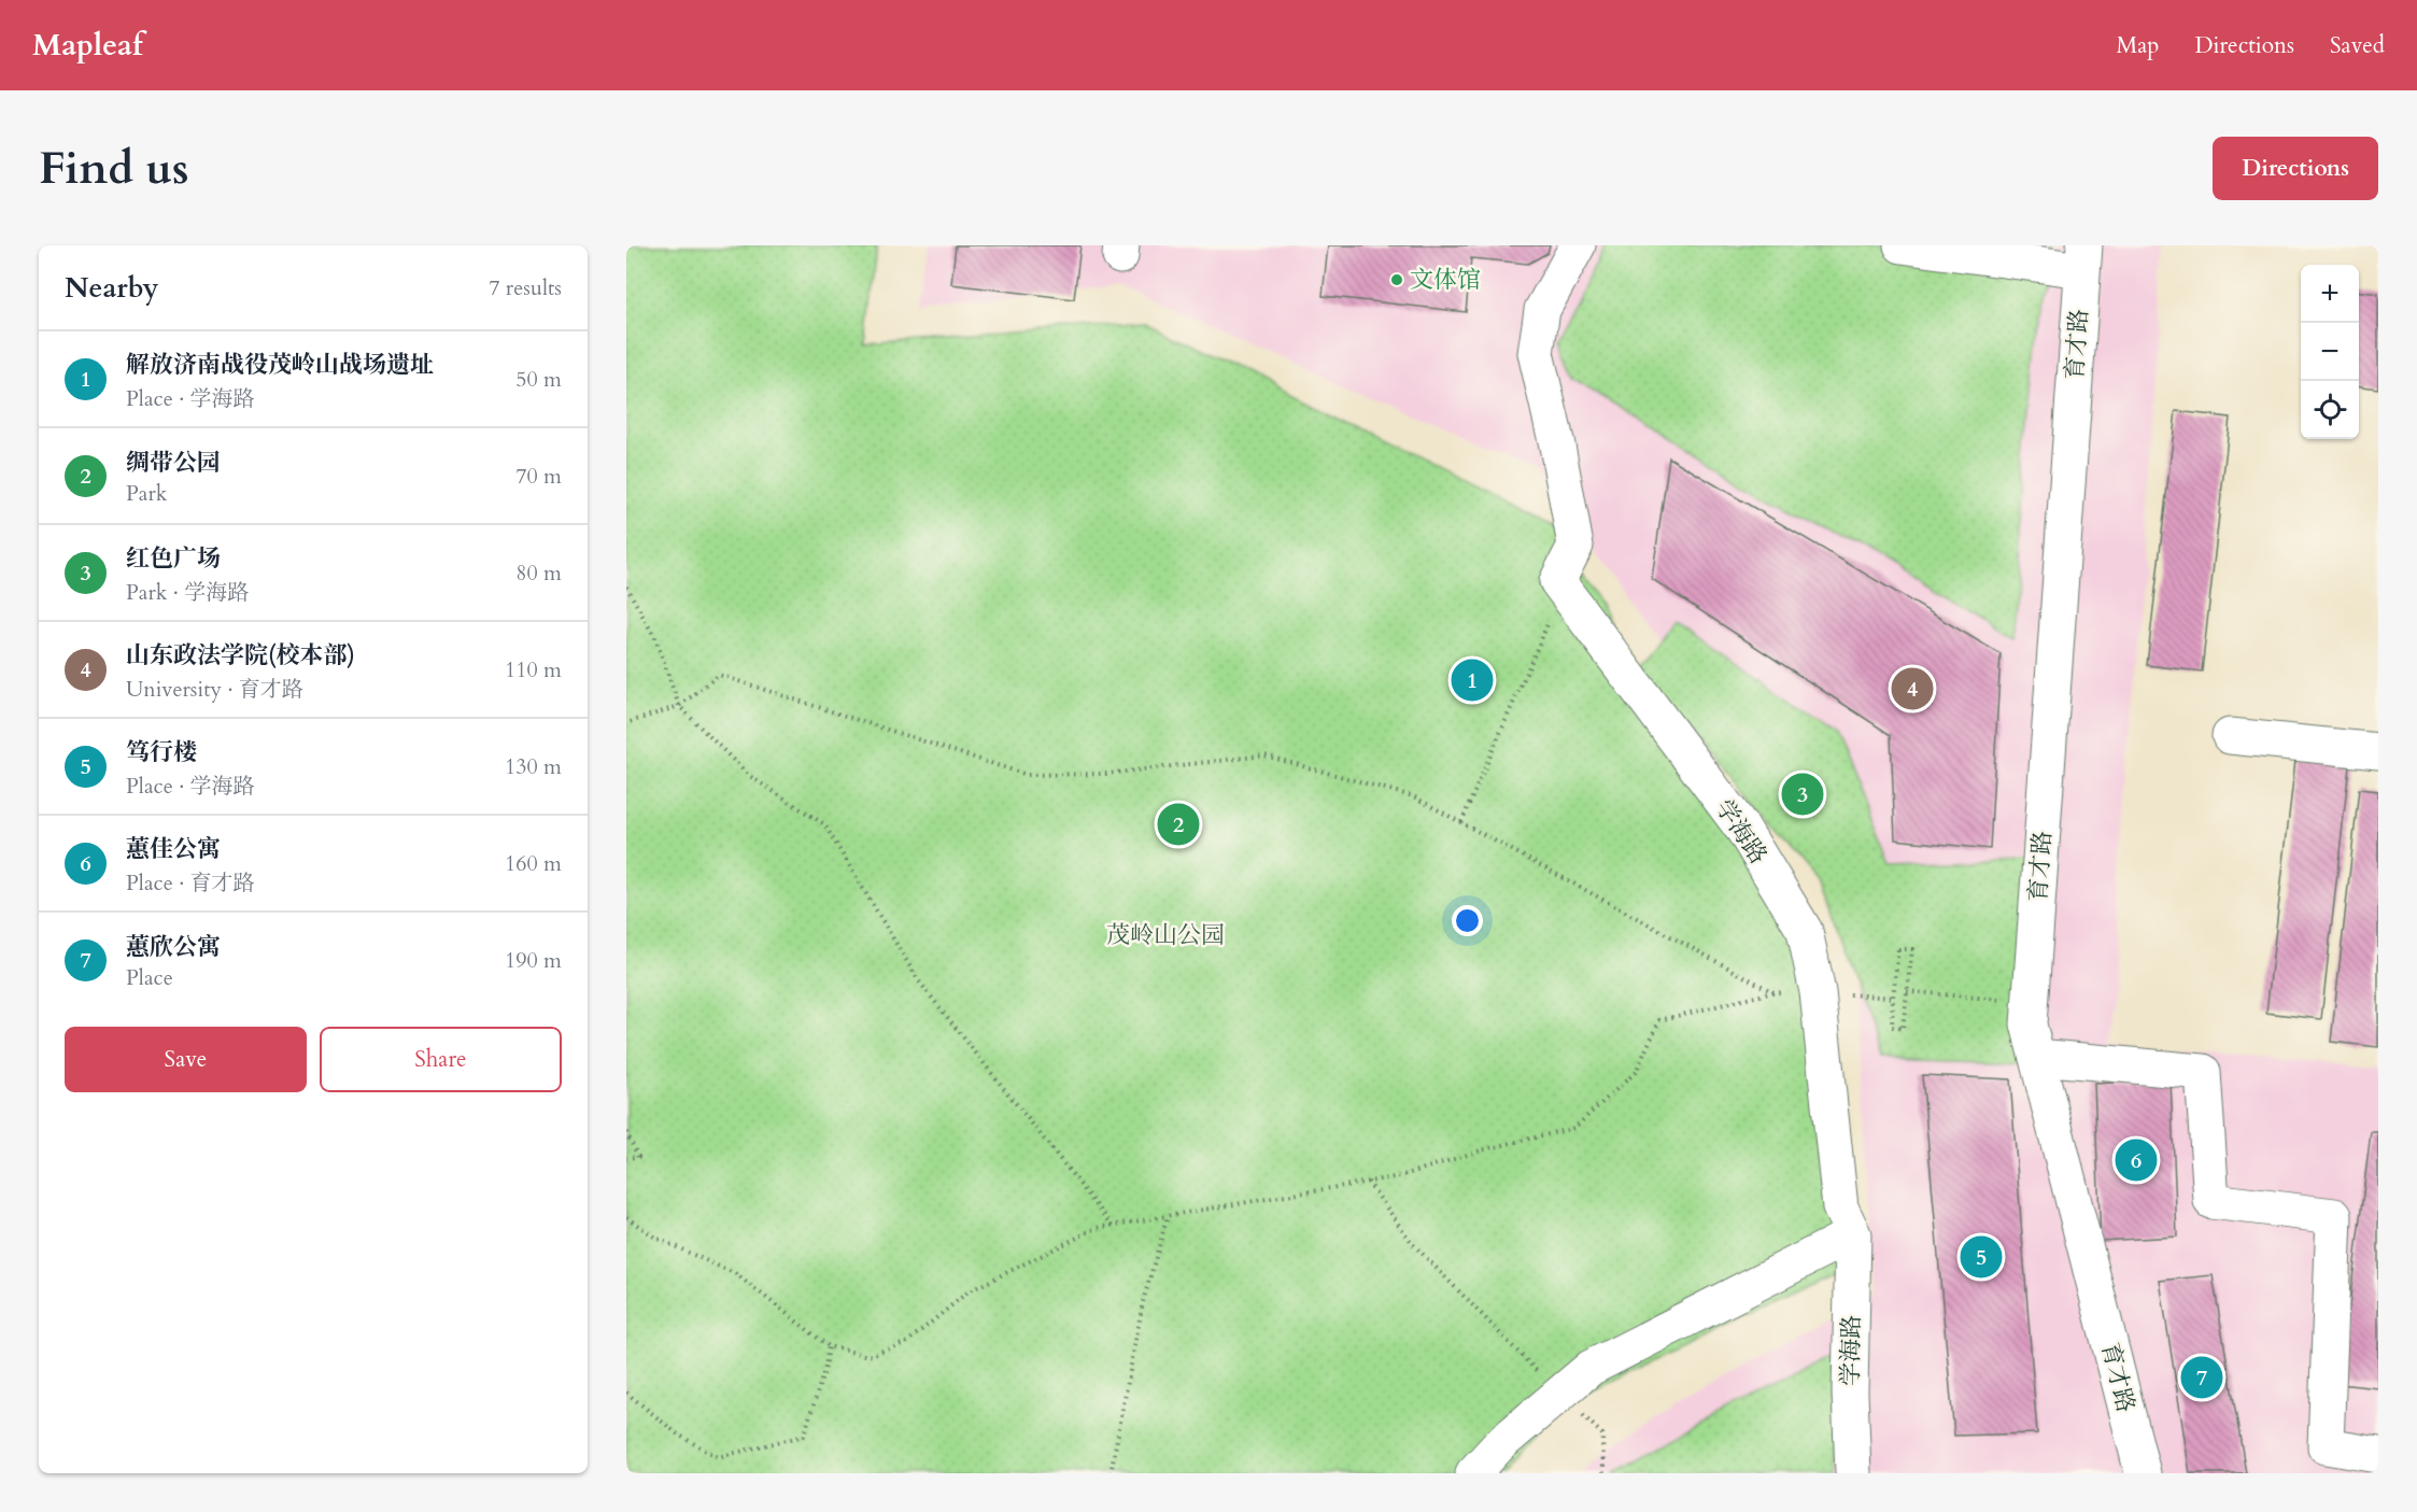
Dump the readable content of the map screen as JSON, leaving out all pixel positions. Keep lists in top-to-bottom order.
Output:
{
  "streets": {
    "street": ["育才路", "学海路"]
  },
  "parks": ["茂岭山公园"],
  "places": ["文体馆"],
  "page": {
    "header": "Mapleaf",
    "nav": ["Map", "Directions", "Saved"],
    "buttons": [
      "Directions",
      ["Save", "Share"]
    ],
    "title": "Find us",
    "heading": ["Nearby", "7 results"],
    "map_buttons": ["+", "−"],
    "list": [
      {
        "mark": "1",
        "name": "解放济南战役茂岭山战场遗址",
        "note": "Place · 学海路",
        "value": "50 m"
      },
      {
        "mark": "2",
        "name": "绸带公园",
        "note": "Park",
        "value": "70 m"
      },
      {
        "mark": "3",
        "name": "红色广场",
        "note": "Park · 学海路",
        "value": "80 m"
      },
      {
        "mark": "4",
        "name": "山东政法学院(校本部)",
        "note": "University · 育才路",
        "value": "110 m"
      },
      {
        "mark": "5",
        "name": "笃行楼",
        "note": "Place · 学海路",
        "value": "130 m"
      },
      {
        "mark": "6",
        "name": "蕙佳公寓",
        "note": "Place · 育才路",
        "value": "160 m"
      },
      {
        "mark": "7",
        "name": "蕙欣公寓",
        "note": "Place",
        "value": "190 m"
      }
    ],
    "pins": [
      "1",
      "4",
      "3",
      "2",
      "6",
      "5",
      "7"
    ]
  }
}
